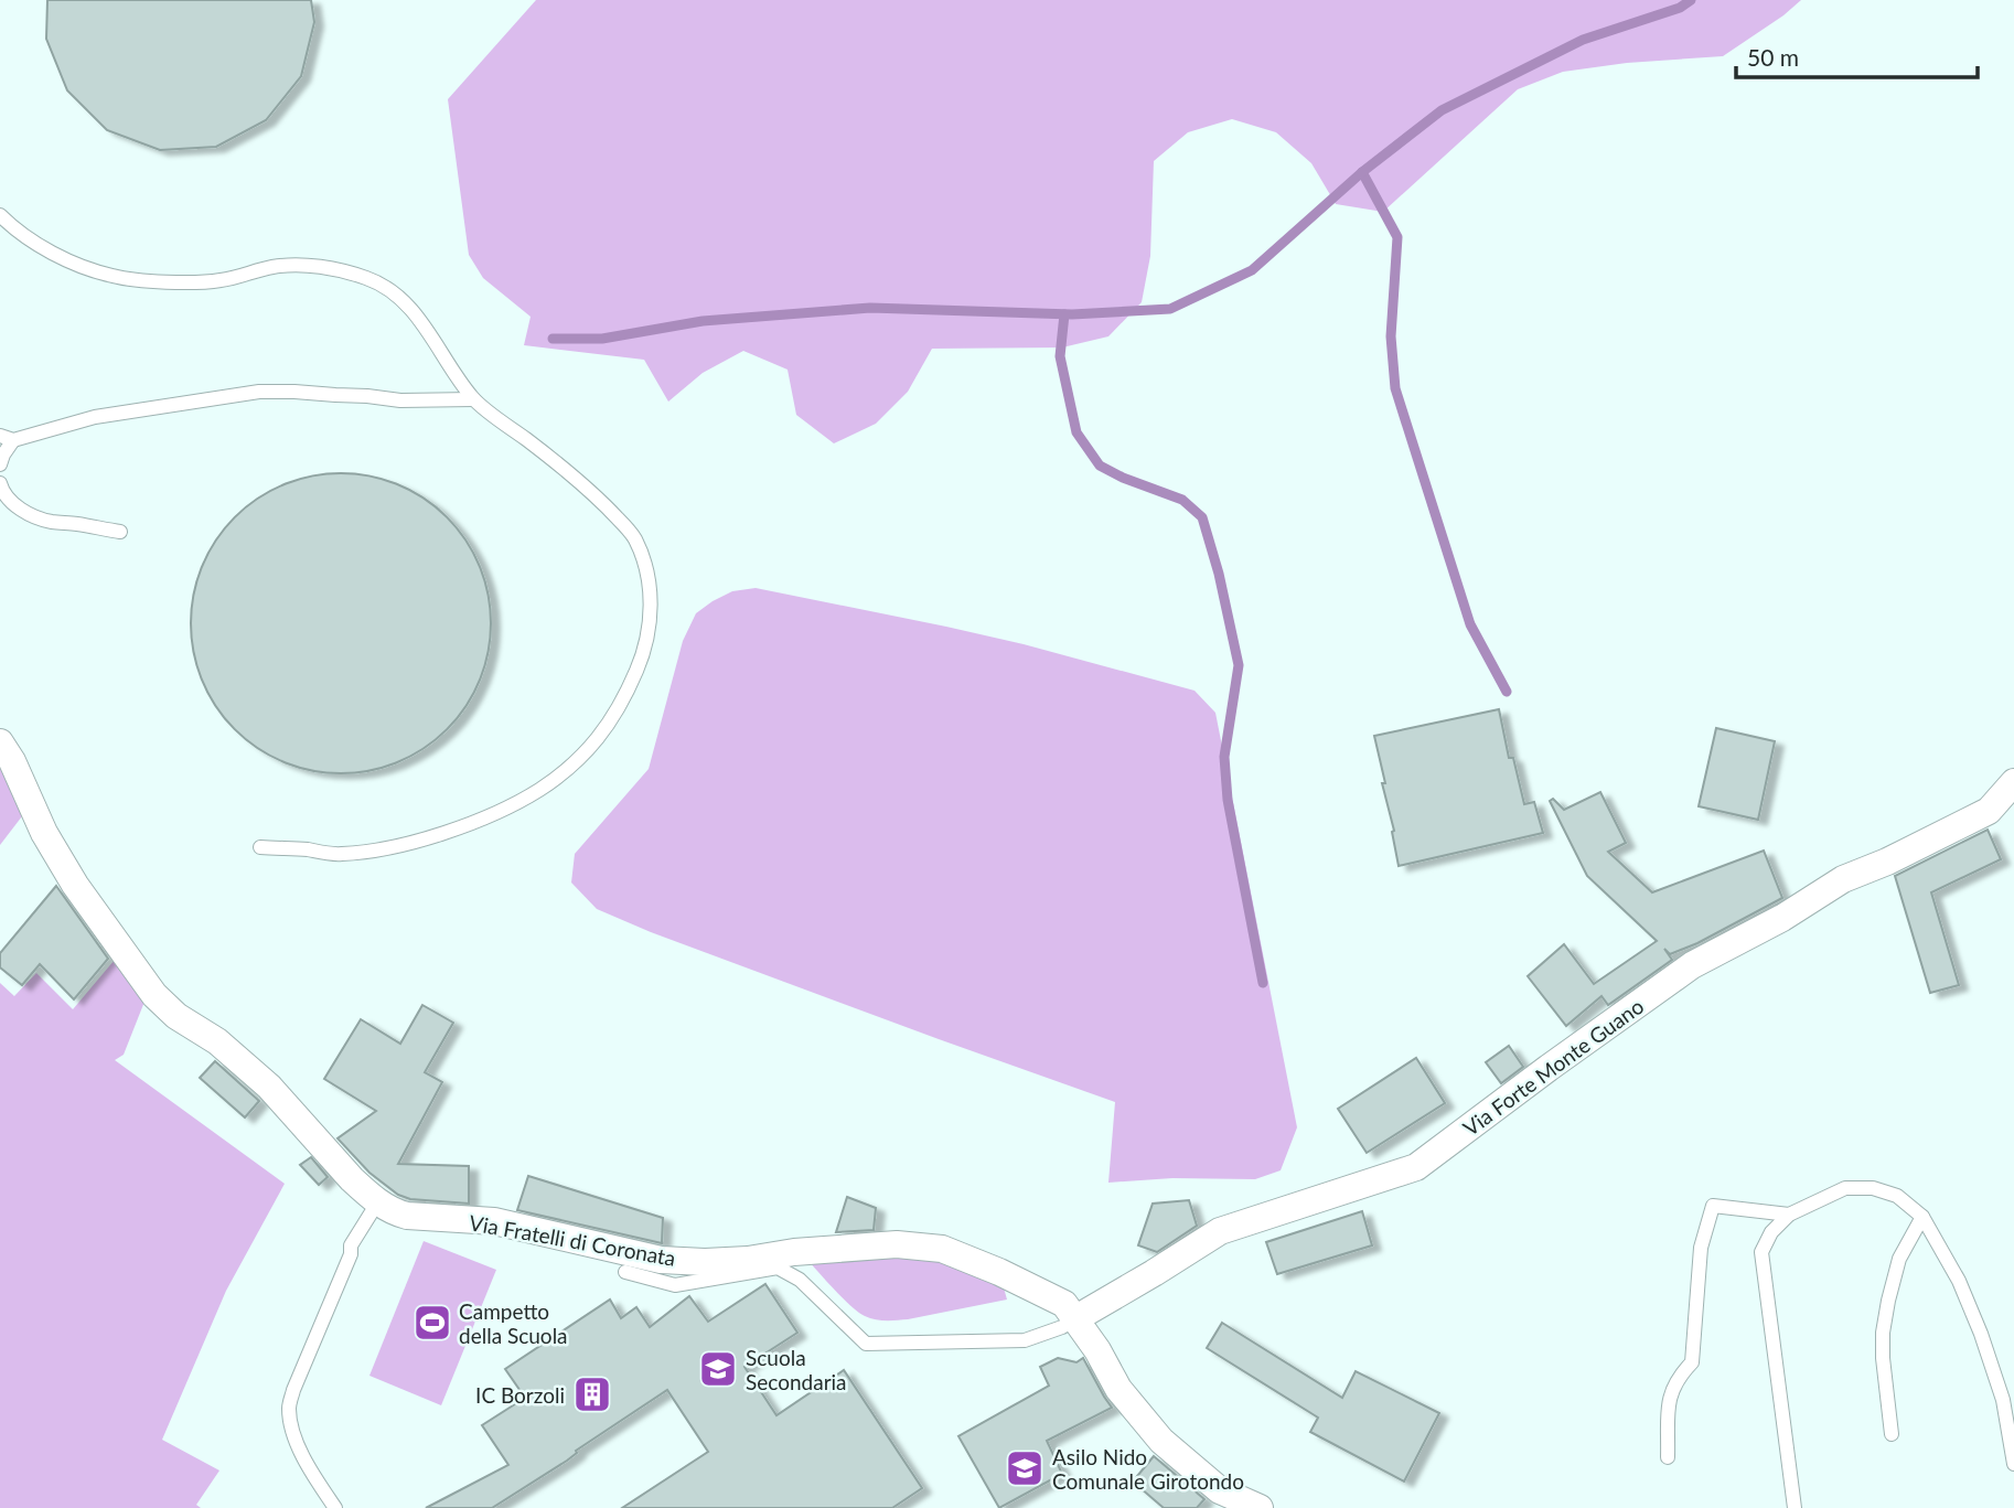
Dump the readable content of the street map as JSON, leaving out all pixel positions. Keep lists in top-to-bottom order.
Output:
{
  "streets": {
    "street": ["Via Forte Monte Guano", "Via Fratelli di Coronata"]
  },
  "crossings": [
    ["Via Forte Monte Guano", "Via Fratelli di Coronata"]
  ],
  "places": {
    "sports": ["Campetto della Scuola"],
    "school or university": ["Scuola Secondaria", "Asilo Nido Comunale Girotondo"],
    "building": ["IC Borzoli"]
  },
  "scale_bar": "50 m"
}
